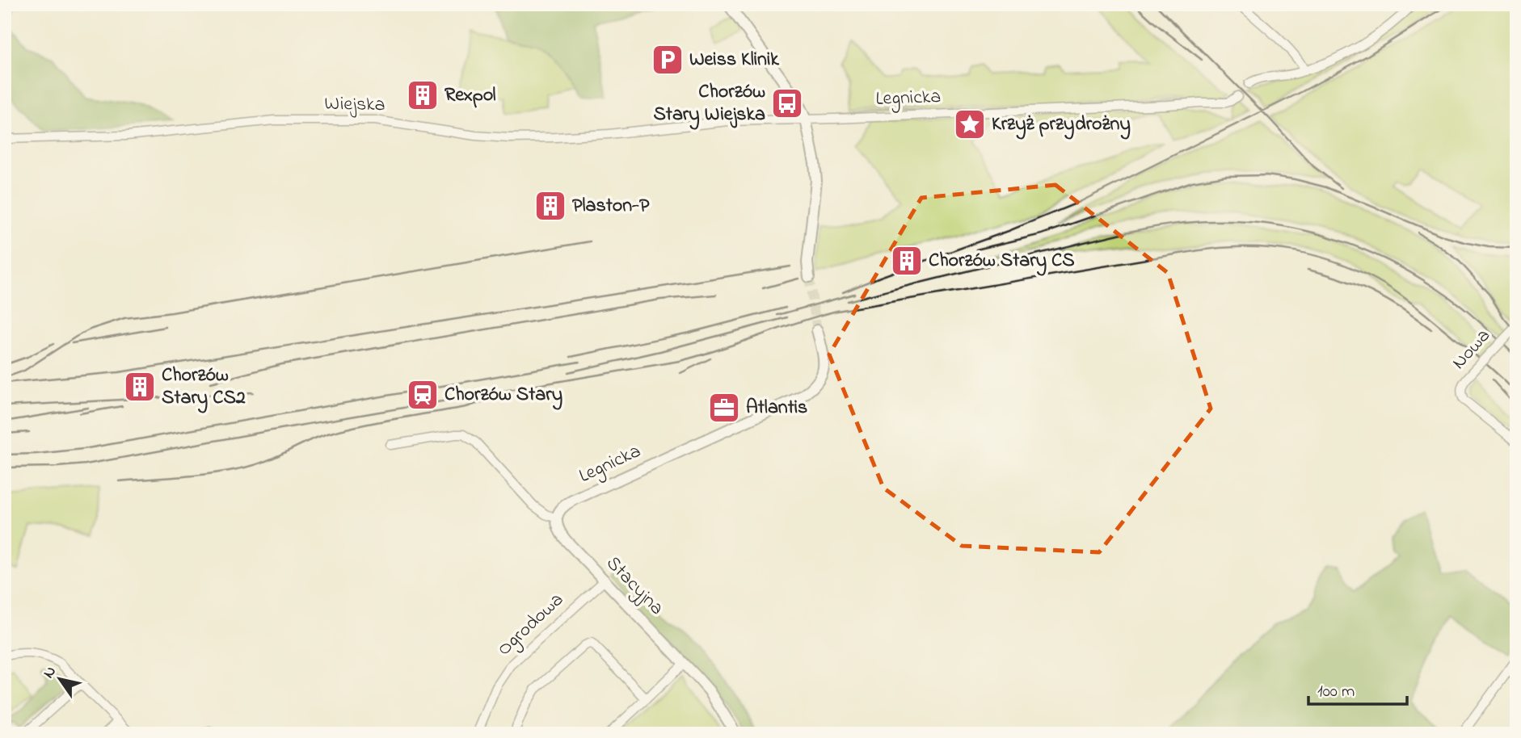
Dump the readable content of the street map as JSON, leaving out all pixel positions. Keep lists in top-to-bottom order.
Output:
{
  "streets": {
    "street": [
      "Legnicka",
      "Wiejska",
      "Nowa",
      "Stacyjna",
      "Ogrodowa"
    ]
  },
  "crossings": [
    ["Legnicka", "Wiejska"],
    ["Legnicka", "Stacyjna"],
    ["Stacyjna", "Ogrodowa"]
  ],
  "places": {
    "parking": ["Weiss Klinik"],
    "building": [
      "Rexpol",
      "Plaston-P",
      "Chorzów Stary CS",
      "Chorzów Stary CS2"
    ],
    "bus stop": ["Chorzów Stary Wiejska"],
    "place": ["Krzyż przydrożny"],
    "station": ["Chorzów Stary"],
    "office": ["Atlantis"]
  },
  "scale_bar": "100 m",
  "north": "top left"
}
